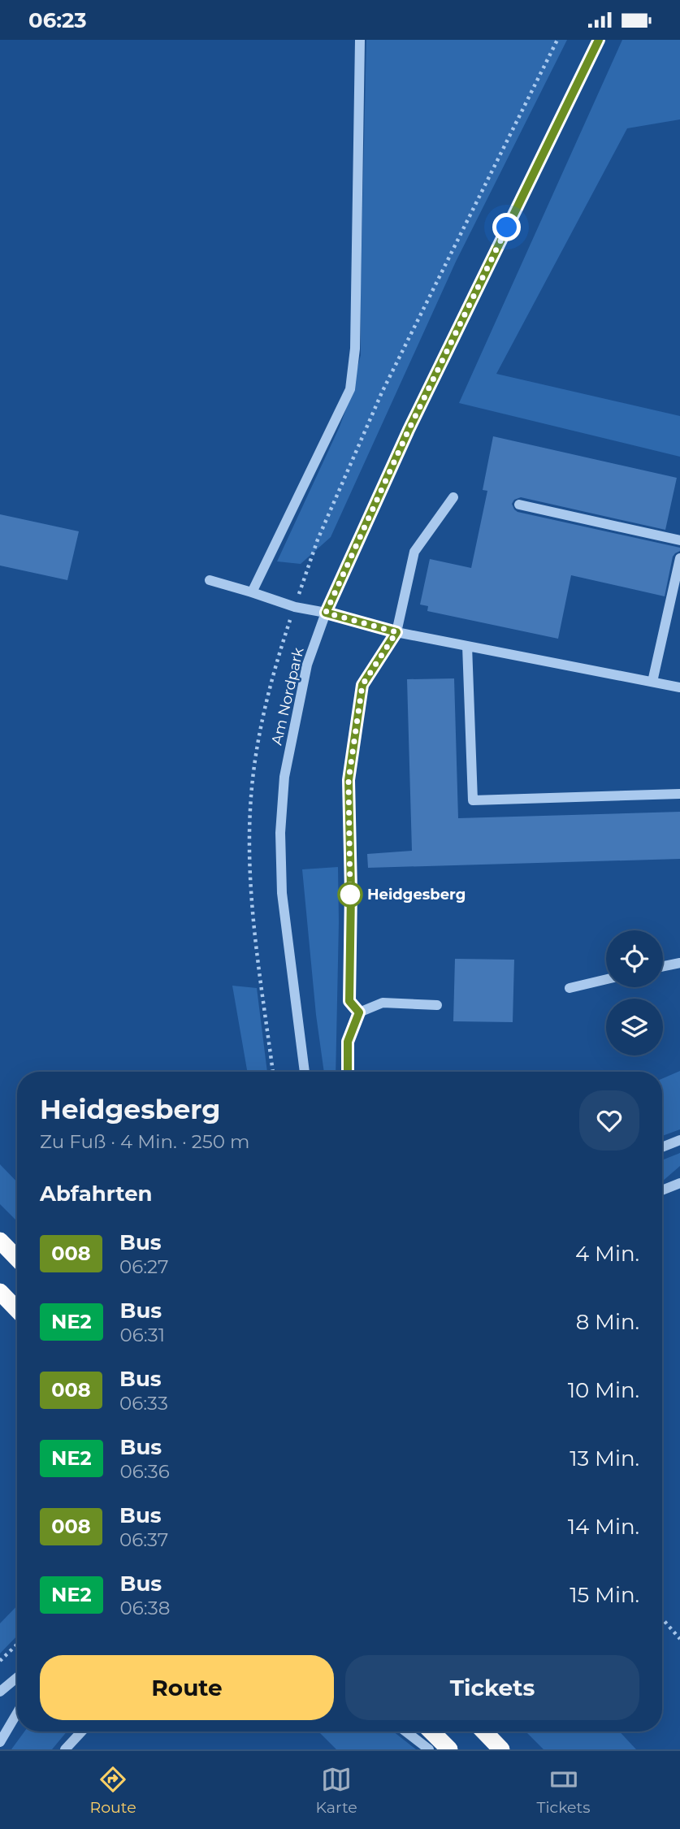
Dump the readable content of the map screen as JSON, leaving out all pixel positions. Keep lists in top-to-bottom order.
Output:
{
  "streets": {
    "street": ["Am Nordpark"]
  },
  "places": ["Heidgesberg"],
  "lines": ["bus line 008"],
  "page": {
    "status": "06:23",
    "heading": [
      ["Heidgesberg", "Zu Fuß · 4 Min. · 250 m"],
      "Abfahrten"
    ],
    "list": [
      {
        "mark": "008",
        "name": "Bus",
        "note": "06:27",
        "value": "4 Min."
      },
      {
        "mark": "NE2",
        "name": "Bus",
        "note": "06:31",
        "value": "8 Min."
      },
      {
        "mark": "008",
        "name": "Bus",
        "note": "06:33",
        "value": "10 Min."
      },
      {
        "mark": "NE2",
        "name": "Bus",
        "note": "06:36",
        "value": "13 Min."
      },
      {
        "mark": "008",
        "name": "Bus",
        "note": "06:37",
        "value": "14 Min."
      },
      {
        "mark": "NE2",
        "name": "Bus",
        "note": "06:38",
        "value": "15 Min."
      }
    ],
    "buttons": ["Route", "Tickets"],
    "tabs": ["Route", "Karte", "Tickets"]
  }
}
